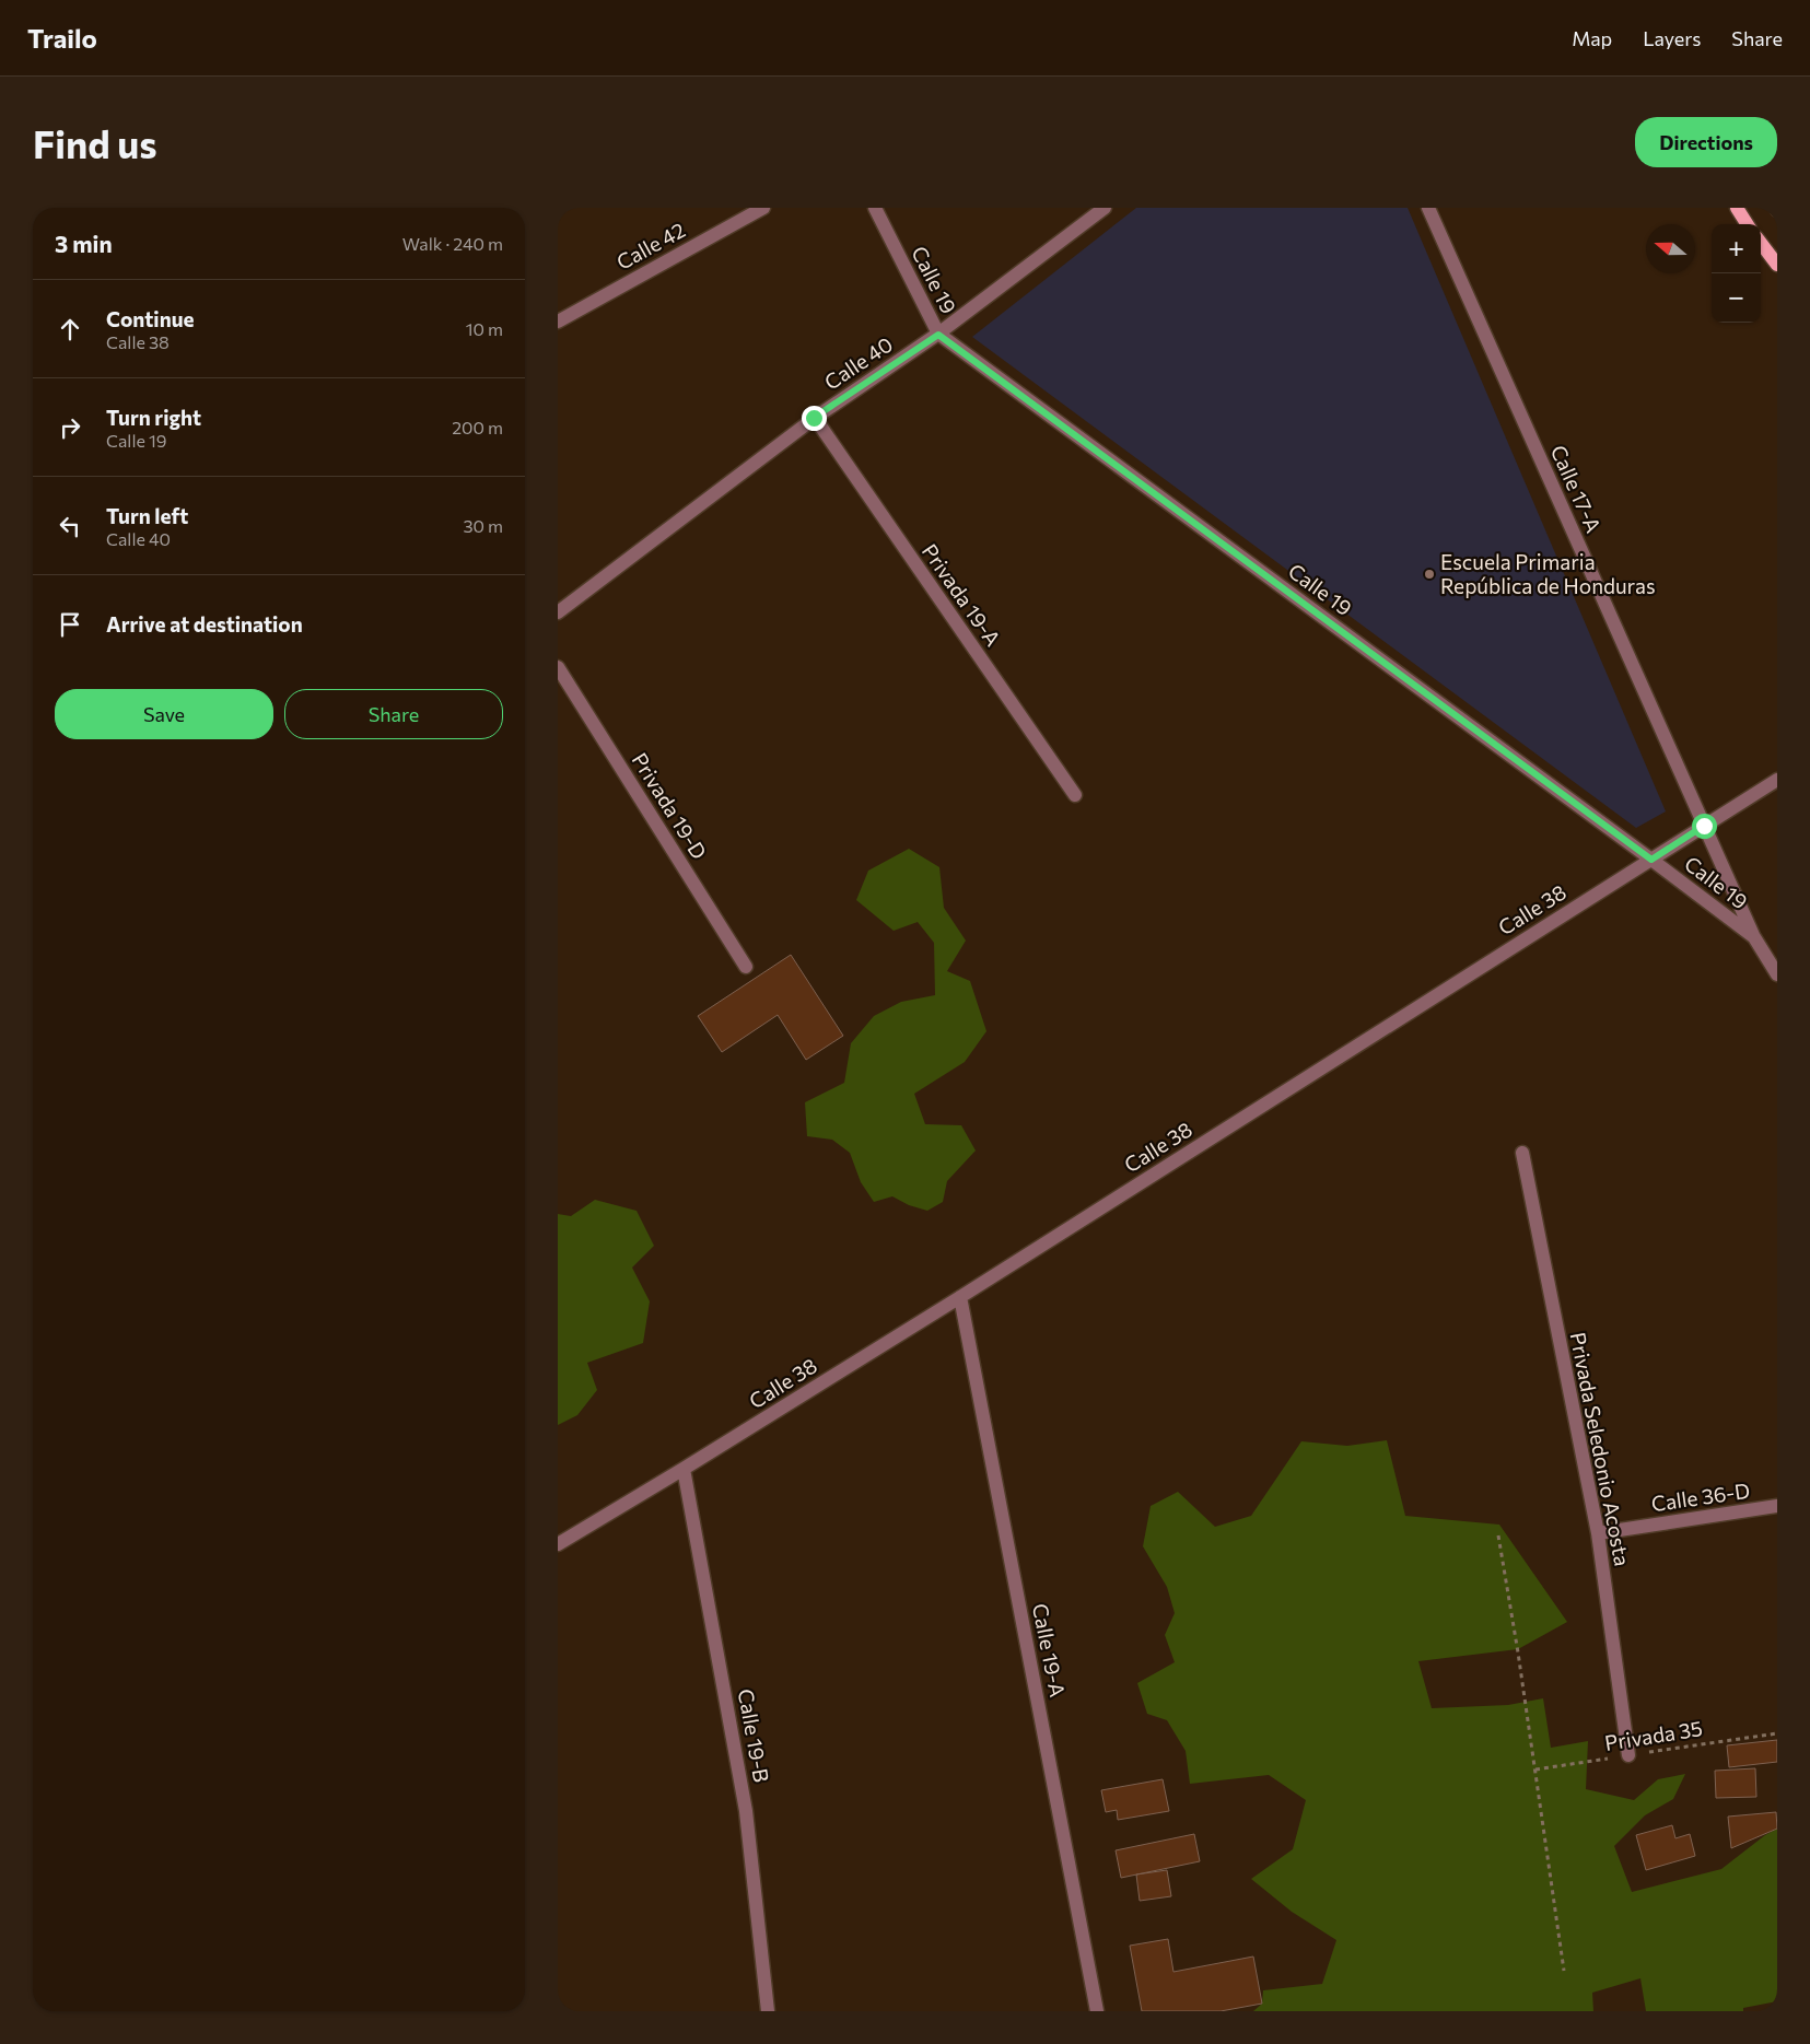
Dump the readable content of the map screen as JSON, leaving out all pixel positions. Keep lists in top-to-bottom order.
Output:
{
  "streets": {
    "street": [
      "Calle 42",
      "Calle 19",
      "Calle 40",
      "Calle 17-A",
      "Privada 19-A",
      "Privada 19-D",
      "Calle 38",
      "Privada Seledonio Acosta",
      "Calle 36-D",
      "Calle 19-A",
      "Calle 19-B"
    ],
    "path": ["Privada 35"]
  },
  "crossings": [
    ["Calle 19", "Calle 40"],
    ["Calle 19", "Calle 17-A"],
    ["Calle 19", "Calle 38"],
    ["Calle 40", "Privada 19-A"],
    ["Calle 17-A", "Calle 38"],
    ["Calle 38", "Calle 19-A"],
    ["Calle 38", "Calle 19-B"],
    ["Privada Seledonio Acosta", "Calle 36-D"],
    ["Privada Seledonio Acosta", "Privada 35"]
  ],
  "places": ["Escuela Primaria República de Honduras"],
  "north": "left",
  "page": {
    "header": "Trailo",
    "nav": ["Map", "Layers", "Share"],
    "buttons": [
      "Directions",
      ["Save", "Share"]
    ],
    "title": "Find us",
    "heading": ["3 min", "Walk · 240 m"],
    "map_buttons": ["+", "−"],
    "list": [
      ["Continue", "Calle 38", "10 m"],
      ["Turn right", "Calle 19", "200 m"],
      ["Turn left", "Calle 40", "30 m"],
      "Arrive at destination"
    ]
  }
}
